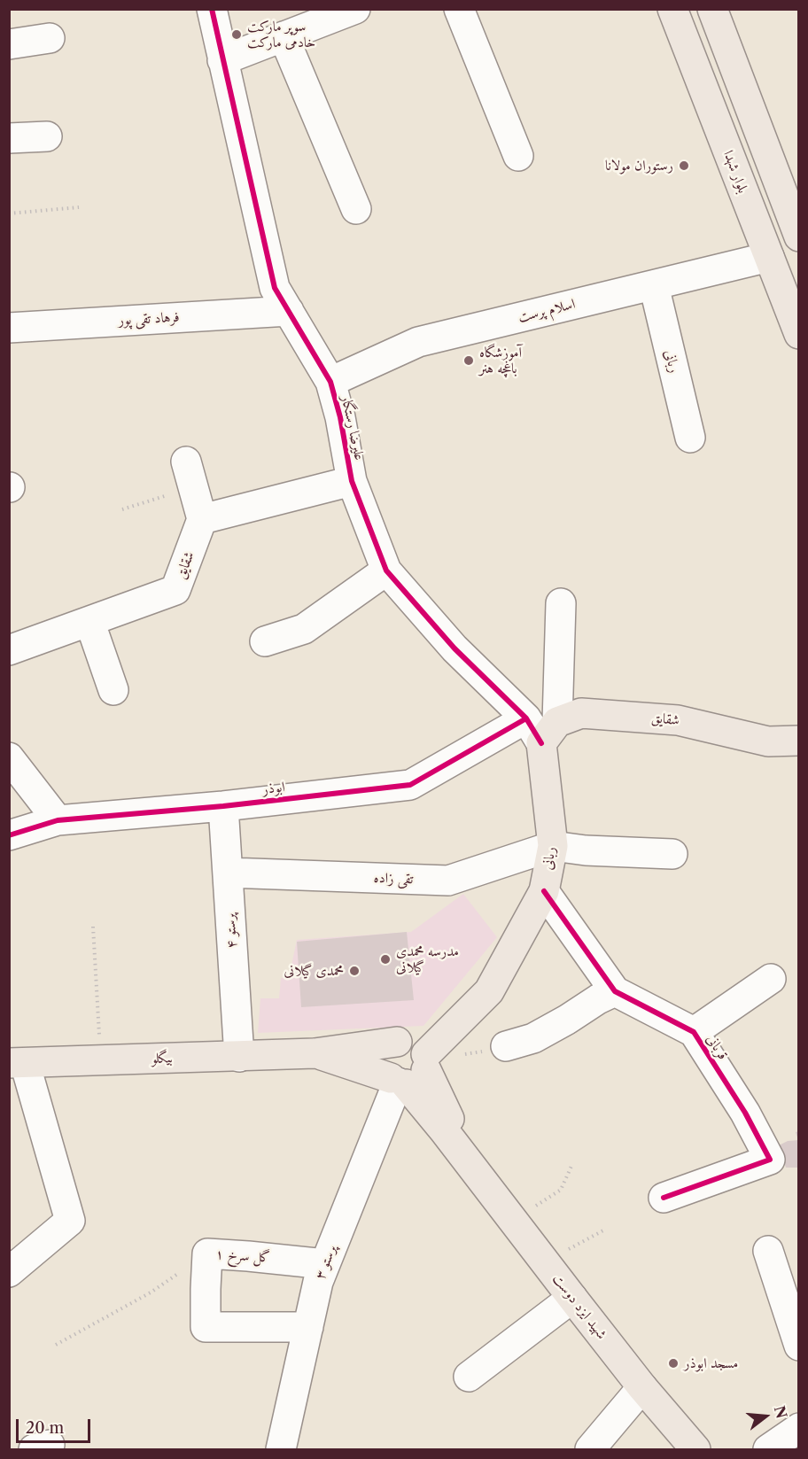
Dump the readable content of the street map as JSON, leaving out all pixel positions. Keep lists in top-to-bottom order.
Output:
{
  "streets": {
    "main road": [
      "بلوار شهدا",
      "ربانی",
      "شقایق",
      "بیگلو",
      "شهید ایزد دوست"
    ],
    "street": [
      "اسلام پرست",
      "فرهاد تقی پور",
      "علیرضا رستگار",
      "ابوذر",
      "تقی زاده",
      "پرستو ۴",
      "قربانی",
      "گل سرخ ۱",
      "پرستو ۳"
    ]
  },
  "crossings": [
    ["بلوار شهدا", "اسلام پرست"],
    ["اسلام پرست", "ربانی"],
    ["اسلام پرست", "علیرضا رستگار"],
    ["فرهاد تقی پور", "علیرضا رستگار"],
    ["ربانی", "علیرضا رستگار"],
    ["ربانی", "شقایق"],
    ["ربانی", "تقی زاده"],
    ["ربانی", "قربانی"],
    ["ربانی", "بیگلو"],
    ["ربانی", "پرستو ۳"],
    ["ربانی", "شهید ایزد دوست"],
    ["علیرضا رستگار", "شقایق"],
    ["علیرضا رستگار", "ابوذر"],
    ["ابوذر", "پرستو ۴"],
    ["تقی زاده", "پرستو ۴"],
    ["پرستو ۴", "بیگلو"],
    ["بیگلو", "پرستو ۳"],
    ["بیگلو", "شهید ایزد دوست"],
    ["گل سرخ ۱", "پرستو ۳"],
    ["پرستو ۳", "شهید ایزد دوست"]
  ],
  "places": [
    "سوپر مارکت خادمی مارکت",
    "رستوران مولانا",
    "آموزشگاه باغچه هنر",
    "مدرسه محمدی گیلانی",
    "محمدی گیلانی",
    "مسجد ابوذر"
  ],
  "scale_bar": "20 m",
  "north": "right"
}
